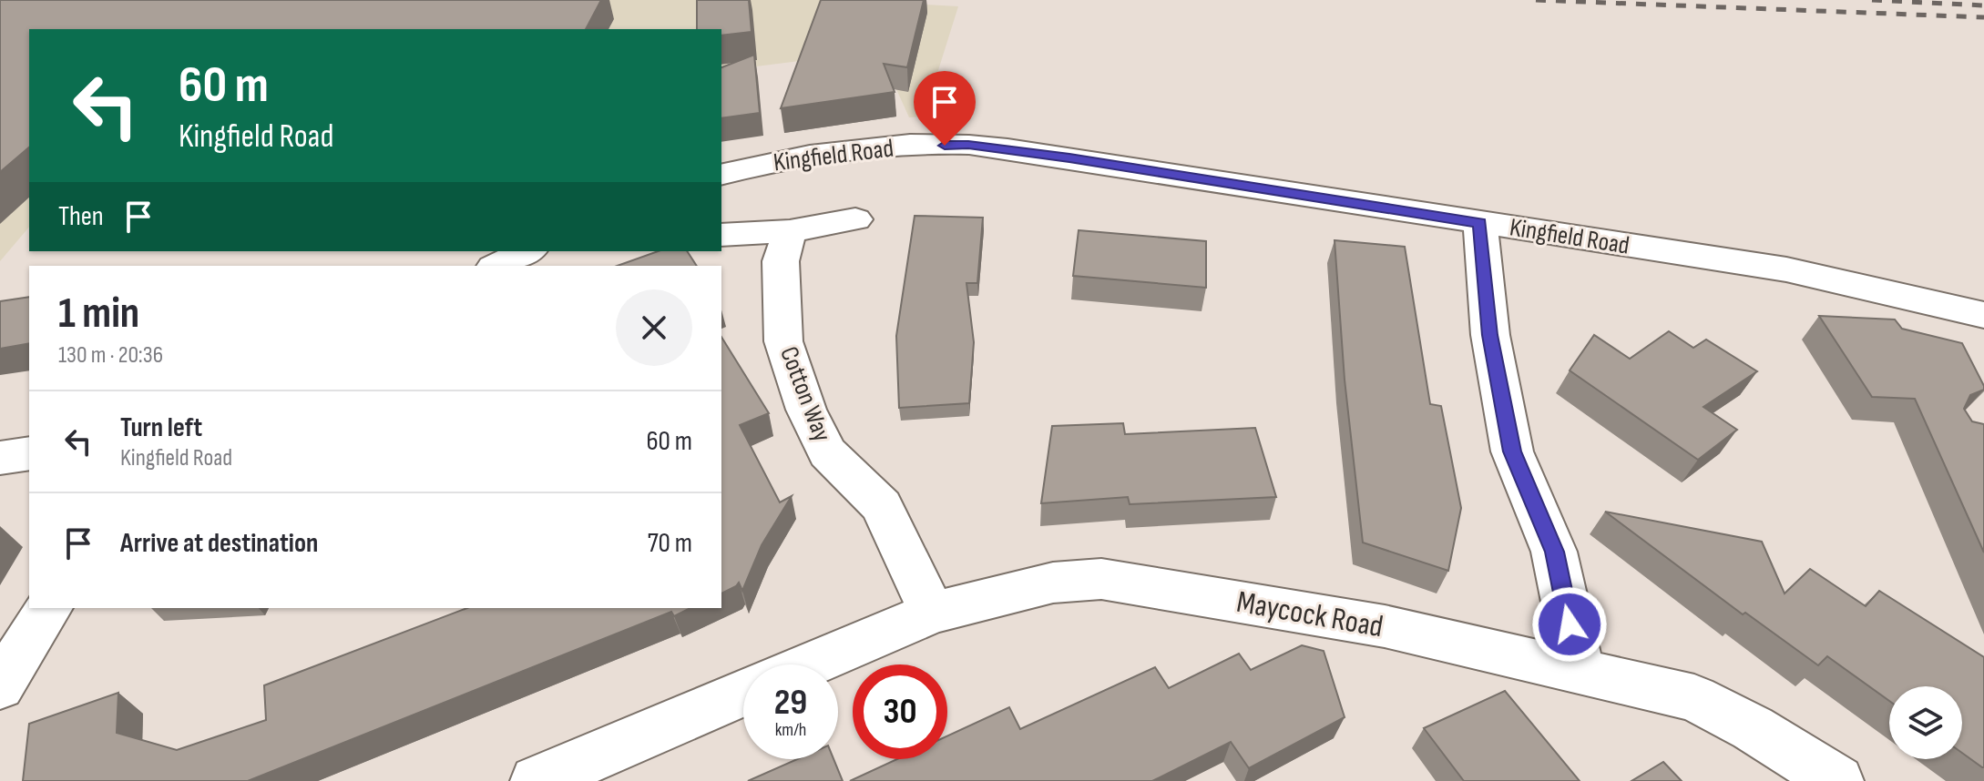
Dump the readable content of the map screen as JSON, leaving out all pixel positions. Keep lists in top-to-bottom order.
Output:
{
  "streets": {
    "street": ["Kingfield Road", "Cotton Way", "Maycock Road"]
  },
  "crossings": [
    ["Cotton Way", "Maycock Road"]
  ],
  "page": {
    "turn": ["60 m", "Kingfield Road"],
    "then": "Then",
    "heading": ["1 min", "130 m · 20:36"],
    "list": [
      {
        "name": "Turn left",
        "note": "Kingfield Road",
        "value": "60 m"
      },
      {
        "name": "Arrive at destination",
        "value": "70 m"
      }
    ],
    "speed": "29 km/h",
    "limit": "30"
  }
}
